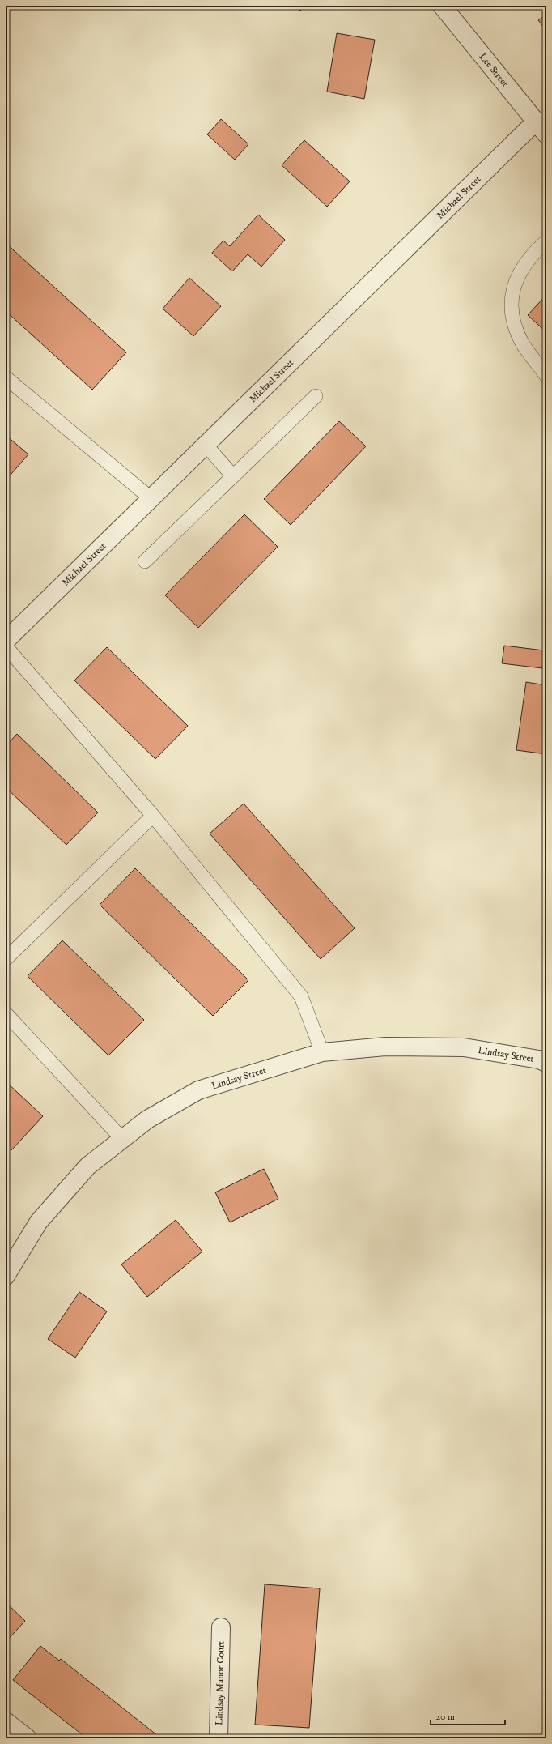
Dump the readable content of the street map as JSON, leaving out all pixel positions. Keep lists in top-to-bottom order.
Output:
{
  "streets": {
    "street": [
      "Lee Street",
      "Michael Street",
      "Lindsay Street",
      "Lindsay Manor Court"
    ]
  },
  "crossings": [
    ["Lee Street", "Michael Street"]
  ],
  "scale_bar": "20 m"
}
